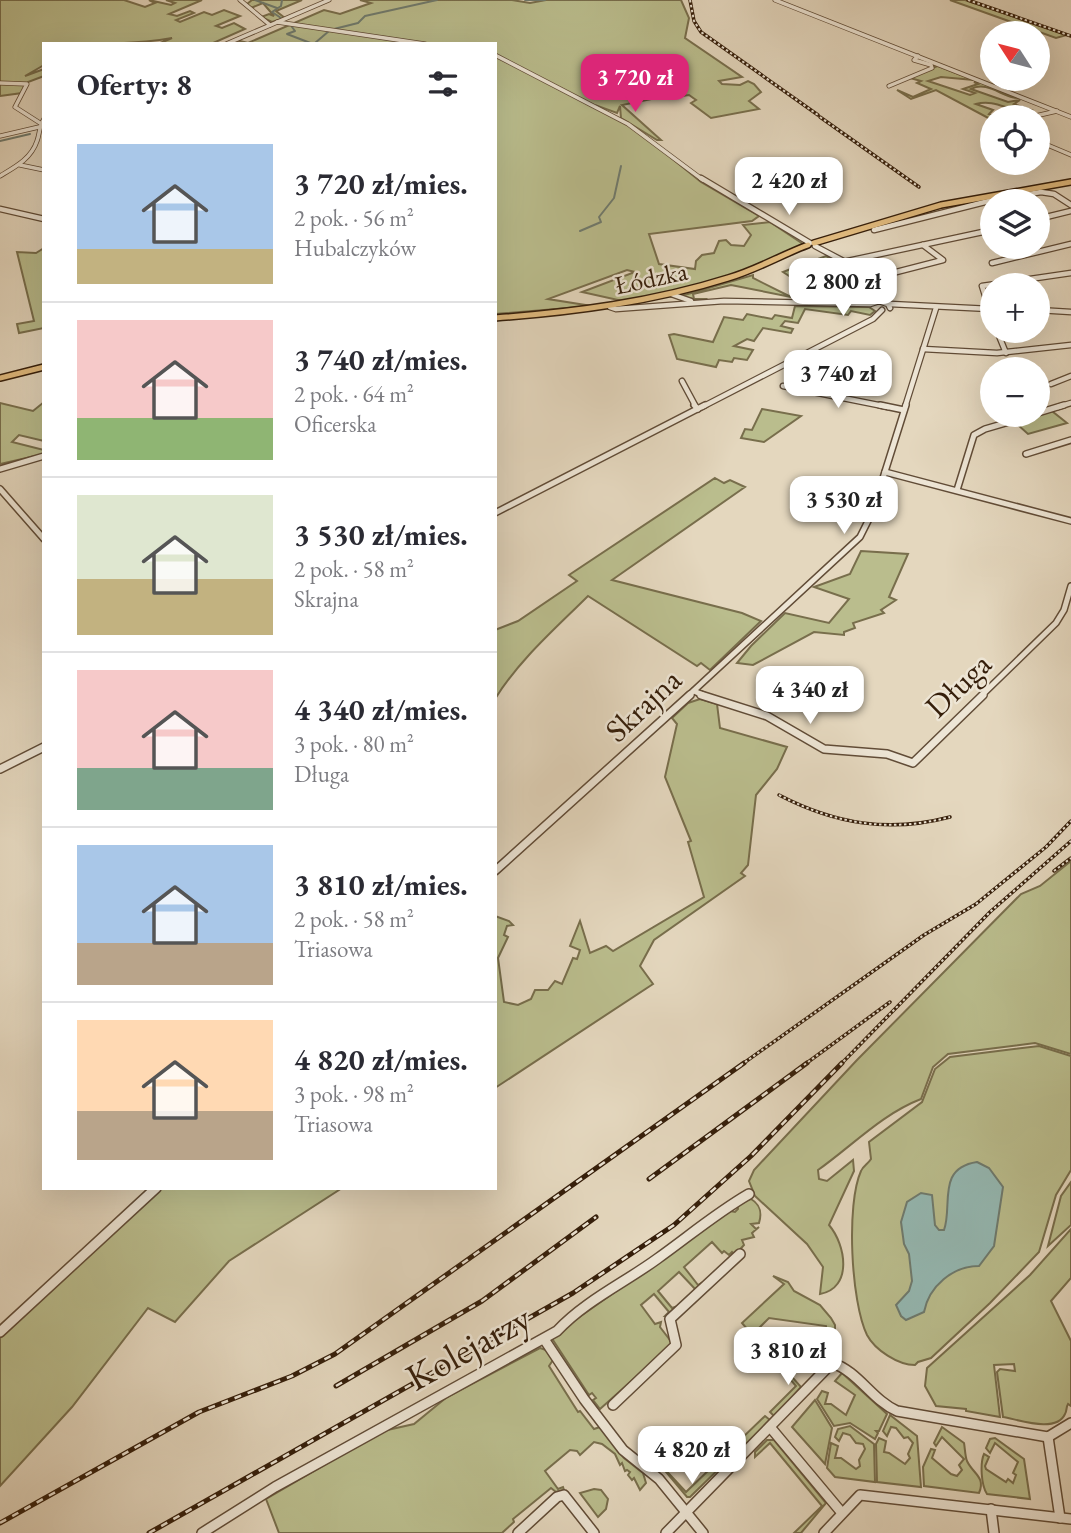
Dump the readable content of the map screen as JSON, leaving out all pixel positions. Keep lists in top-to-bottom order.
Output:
{
  "streets": {
    "main road": ["Łódzka"],
    "street": ["Długa", "Skrajna", "Kolejarzy"]
  },
  "crossings": [
    ["Długa", "Skrajna"]
  ],
  "north": "top left",
  "page": {
    "map_buttons": ["+", "−"],
    "heading": "Oferty: 8",
    "price": [
      "3 720 zł",
      "2 420 zł",
      "2 800 zł",
      "3 740 zł",
      "3 530 zł",
      "4 340 zł",
      "3 810 zł",
      "4 820 zł"
    ],
    "list": [
      {
        "name": "3 720 zł/mies.",
        "note": "2 pok. · 56 m² · Hubalczyków"
      },
      {
        "name": "3 740 zł/mies.",
        "note": "2 pok. · 64 m² · Oficerska"
      },
      {
        "name": "3 530 zł/mies.",
        "note": "2 pok. · 58 m² · Skrajna"
      },
      {
        "name": "4 340 zł/mies.",
        "note": "3 pok. · 80 m² · Długa"
      },
      {
        "name": "3 810 zł/mies.",
        "note": "2 pok. · 58 m² · Triasowa"
      },
      {
        "name": "4 820 zł/mies.",
        "note": "3 pok. · 98 m² · Triasowa"
      }
    ]
  }
}
